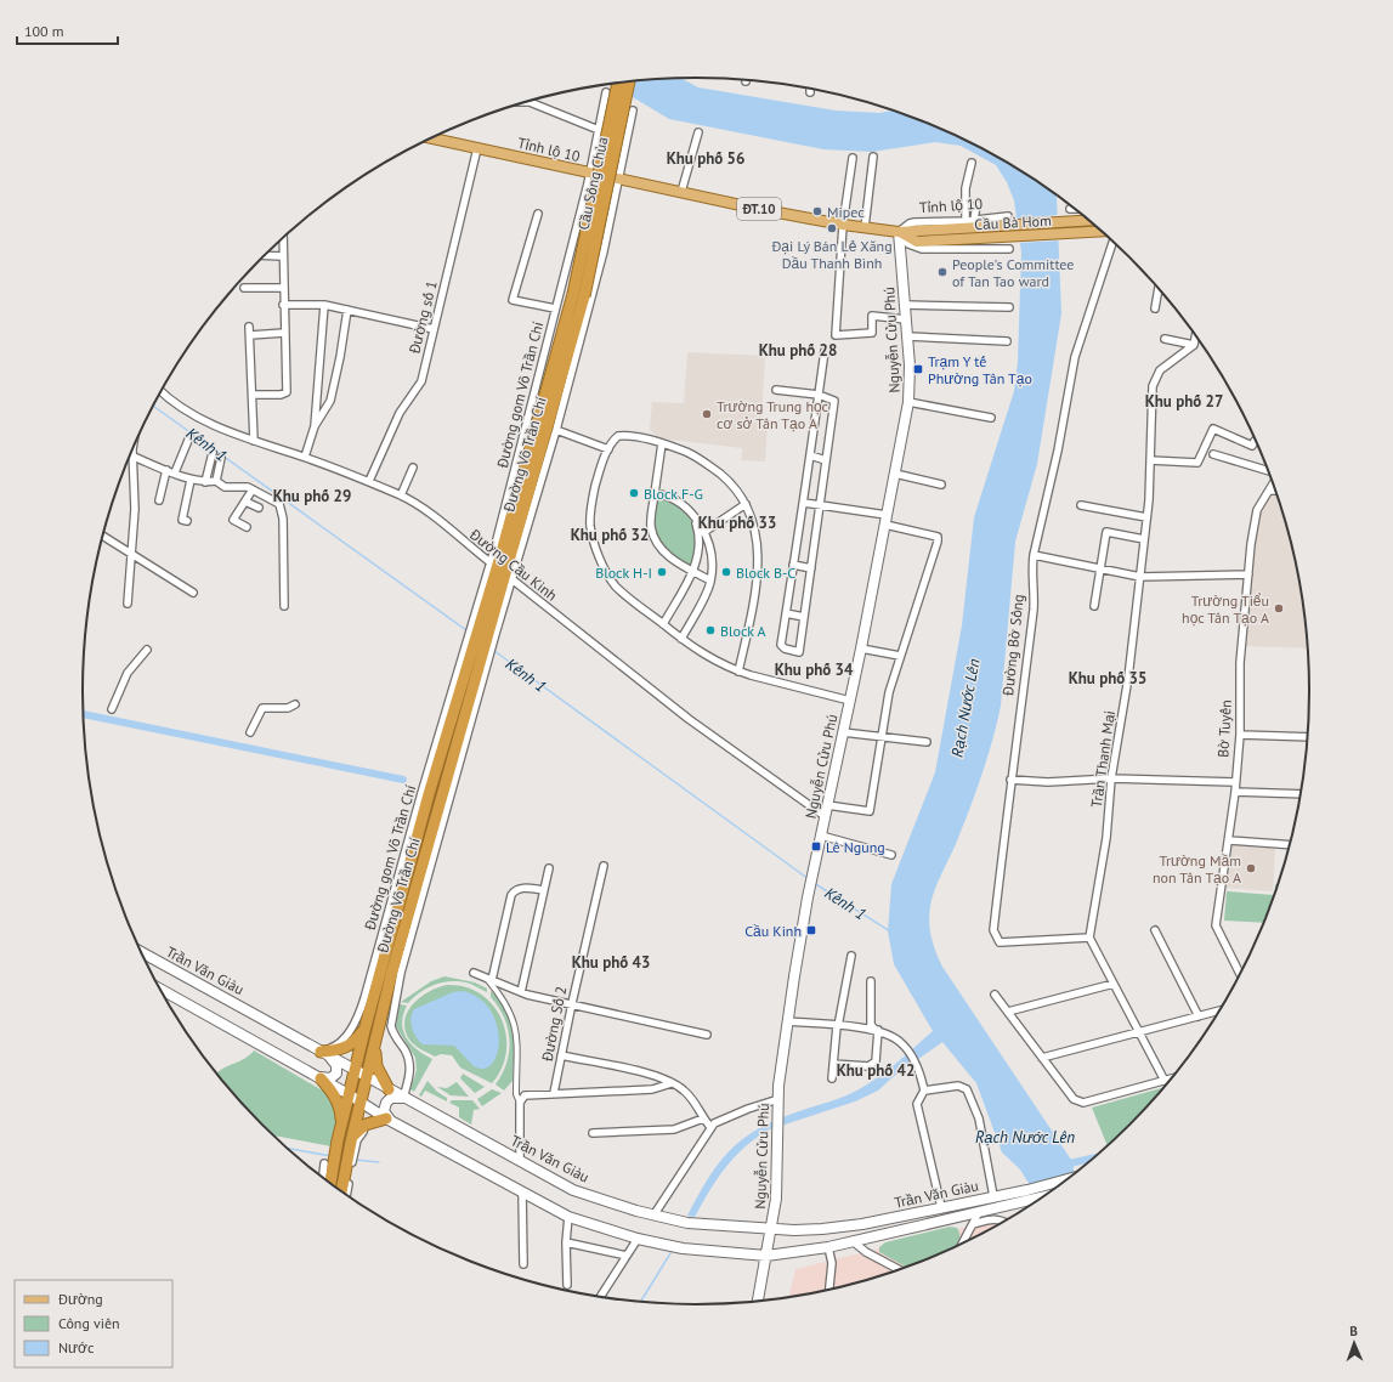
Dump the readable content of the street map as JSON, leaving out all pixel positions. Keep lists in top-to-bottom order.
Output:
{
  "streets": {
    "highway": ["Cầu Sông Chùa", "Đường Võ Trần Chí"],
    "main road": [
      "Tỉnh lộ 10",
      "ĐT.10",
      "Cầu Bà Hom",
      "Nguyễn Cửu Phú",
      "Trần Văn Giàu"
    ],
    "street": [
      "Đường số 1",
      "Đường gom Võ Trần Chí",
      "Đường Cầu Kinh",
      "Đường Bờ Sông",
      "Bờ Tuyến",
      "Trần Thanh Mại",
      "Đường Số 2"
    ]
  },
  "crossings": [
    ["Tỉnh lộ 10", "Cầu Bà Hom"],
    ["Tỉnh lộ 10", "Đường số 1"],
    ["Tỉnh lộ 10", "Nguyễn Cửu Phú"],
    ["Tỉnh lộ 10", "Đường gom Võ Trần Chí"],
    ["Cầu Sông Chùa", "Đường Võ Trần Chí"],
    ["Đường số 1", "Đường Cầu Kinh"],
    ["Nguyễn Cửu Phú", "Đường Cầu Kinh"],
    ["Nguyễn Cửu Phú", "Trần Văn Giàu"],
    ["Đường gom Võ Trần Chí", "Đường Võ Trần Chí"],
    ["Đường gom Võ Trần Chí", "Đường Cầu Kinh"],
    ["Đường gom Võ Trần Chí", "Trần Văn Giàu"],
    ["Đường Võ Trần Chí", "Đường Cầu Kinh"],
    ["Đường Võ Trần Chí", "Trần Văn Giàu"],
    ["Đường Bờ Sông", "Trần Thanh Mại"]
  ],
  "districts": [
    "Khu phố 56",
    "Khu phố 28",
    "Khu phố 27",
    "Khu phố 29",
    "Khu phố 33",
    "Khu phố 32",
    "Khu phố 34",
    "Khu phố 35",
    "Khu phố 43",
    "Khu phố 42"
  ],
  "water": ["Kênh 1", "Rạch Nước Lên"],
  "places": {
    "other": [
      "Mipec",
      "Đại Lý Bán Lẻ Xăng Dầu Thanh Bình",
      "People's Committee of Tan Tao ward",
      "Trường Trung học cơ sở Tân Tạo A",
      "Block F-G",
      "Block H-I",
      "Block B-C",
      "Trường Tiểu học Tân Tạo A",
      "Block A",
      "Trường Mầm non Tân Tạo A"
    ],
    "transit": ["Trạm Y tế Phường Tân Tạo", "Lê Ngung", "Cầu Kinh"]
  },
  "legend": ["Đường", "Công viên", "Nước"],
  "scale_bar": "100 m",
  "north": "top"
}
